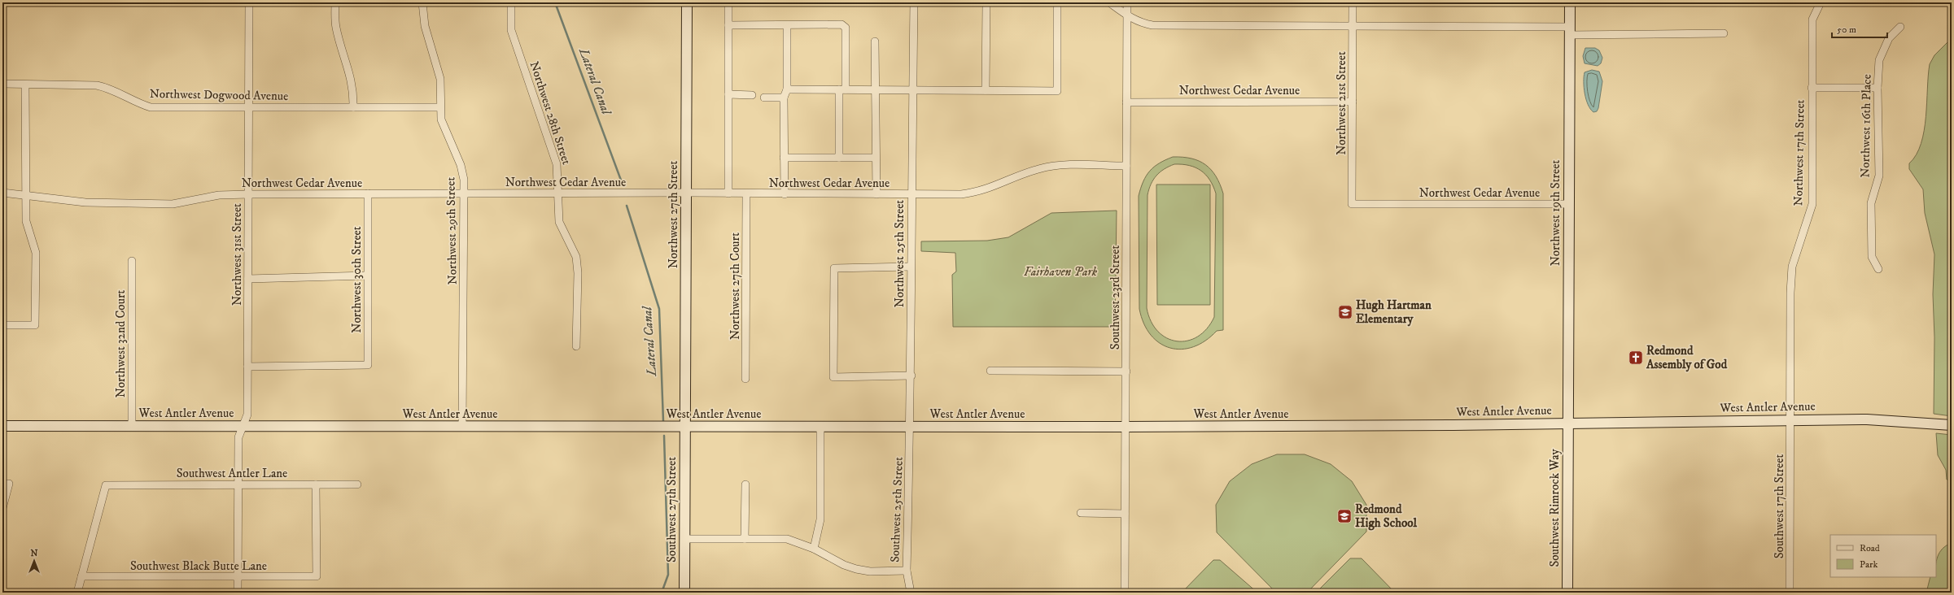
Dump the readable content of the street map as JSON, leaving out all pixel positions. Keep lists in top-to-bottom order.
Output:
{
  "streets": {
    "street": [
      "Northwest Cedar Avenue",
      "Northwest Dogwood Avenue",
      "Northwest 21st Street",
      "Northwest 28th Street",
      "Northwest 16th Place",
      "Northwest 17th Street",
      "Northwest 19th Street",
      "Northwest 27th Street",
      "Northwest 29th Street",
      "Northwest 25th Street",
      "Northwest 31st Street",
      "Northwest 30th Street",
      "Northwest 27th Court",
      "Southwest 23rd Street",
      "Northwest 32nd Court",
      "West Antler Avenue",
      "Southwest Antler Lane",
      "Southwest 17th Street",
      "Southwest Rimrock Way",
      "Southwest 27th Street",
      "Southwest 25th Street",
      "Southwest Black Butte Lane"
    ]
  },
  "crossings": [
    ["Northwest Cedar Avenue", "Northwest 21st Street"],
    ["Northwest Cedar Avenue", "Northwest 28th Street"],
    ["Northwest Cedar Avenue", "Northwest 19th Street"],
    ["Northwest Cedar Avenue", "Northwest 27th Street"],
    ["Northwest Cedar Avenue", "Northwest 29th Street"],
    ["Northwest Cedar Avenue", "Northwest 25th Street"],
    ["Northwest Cedar Avenue", "Northwest 31st Street"],
    ["Northwest Cedar Avenue", "Northwest 30th Street"],
    ["Northwest Cedar Avenue", "Northwest 27th Court"],
    ["Northwest Cedar Avenue", "Southwest 23rd Street"],
    ["Northwest Dogwood Avenue", "Northwest 29th Street"],
    ["Northwest Dogwood Avenue", "Northwest 31st Street"],
    ["Northwest 17th Street", "West Antler Avenue"],
    ["Northwest 17th Street", "Southwest 17th Street"],
    ["Northwest 19th Street", "West Antler Avenue"],
    ["Northwest 19th Street", "Southwest Rimrock Way"],
    ["Northwest 27th Street", "West Antler Avenue"],
    ["Northwest 27th Street", "Southwest 27th Street"],
    ["Northwest 29th Street", "West Antler Avenue"],
    ["Northwest 25th Street", "West Antler Avenue"],
    ["Northwest 25th Street", "Southwest 25th Street"],
    ["Northwest 31st Street", "Northwest 30th Street"],
    ["Northwest 31st Street", "West Antler Avenue"],
    ["Northwest 31st Street", "Southwest Antler Lane"],
    ["Northwest 31st Street", "Southwest Black Butte Lane"],
    ["Southwest 23rd Street", "West Antler Avenue"],
    ["Northwest 32nd Court", "West Antler Avenue"],
    ["West Antler Avenue", "Southwest 17th Street"],
    ["West Antler Avenue", "Southwest Rimrock Way"],
    ["West Antler Avenue", "Southwest 27th Street"],
    ["West Antler Avenue", "Southwest 25th Street"],
    ["Southwest Antler Lane", "Southwest Black Butte Lane"]
  ],
  "water": ["Lateral Canal"],
  "parks": ["Fairhaven Park"],
  "places": {
    "school or university": ["Hugh Hartman Elementary", "Redmond High School"],
    "church": ["Redmond Assembly of God"]
  },
  "legend": ["Road", "Park"],
  "scale_bar": "50 m",
  "north": "top"
}
